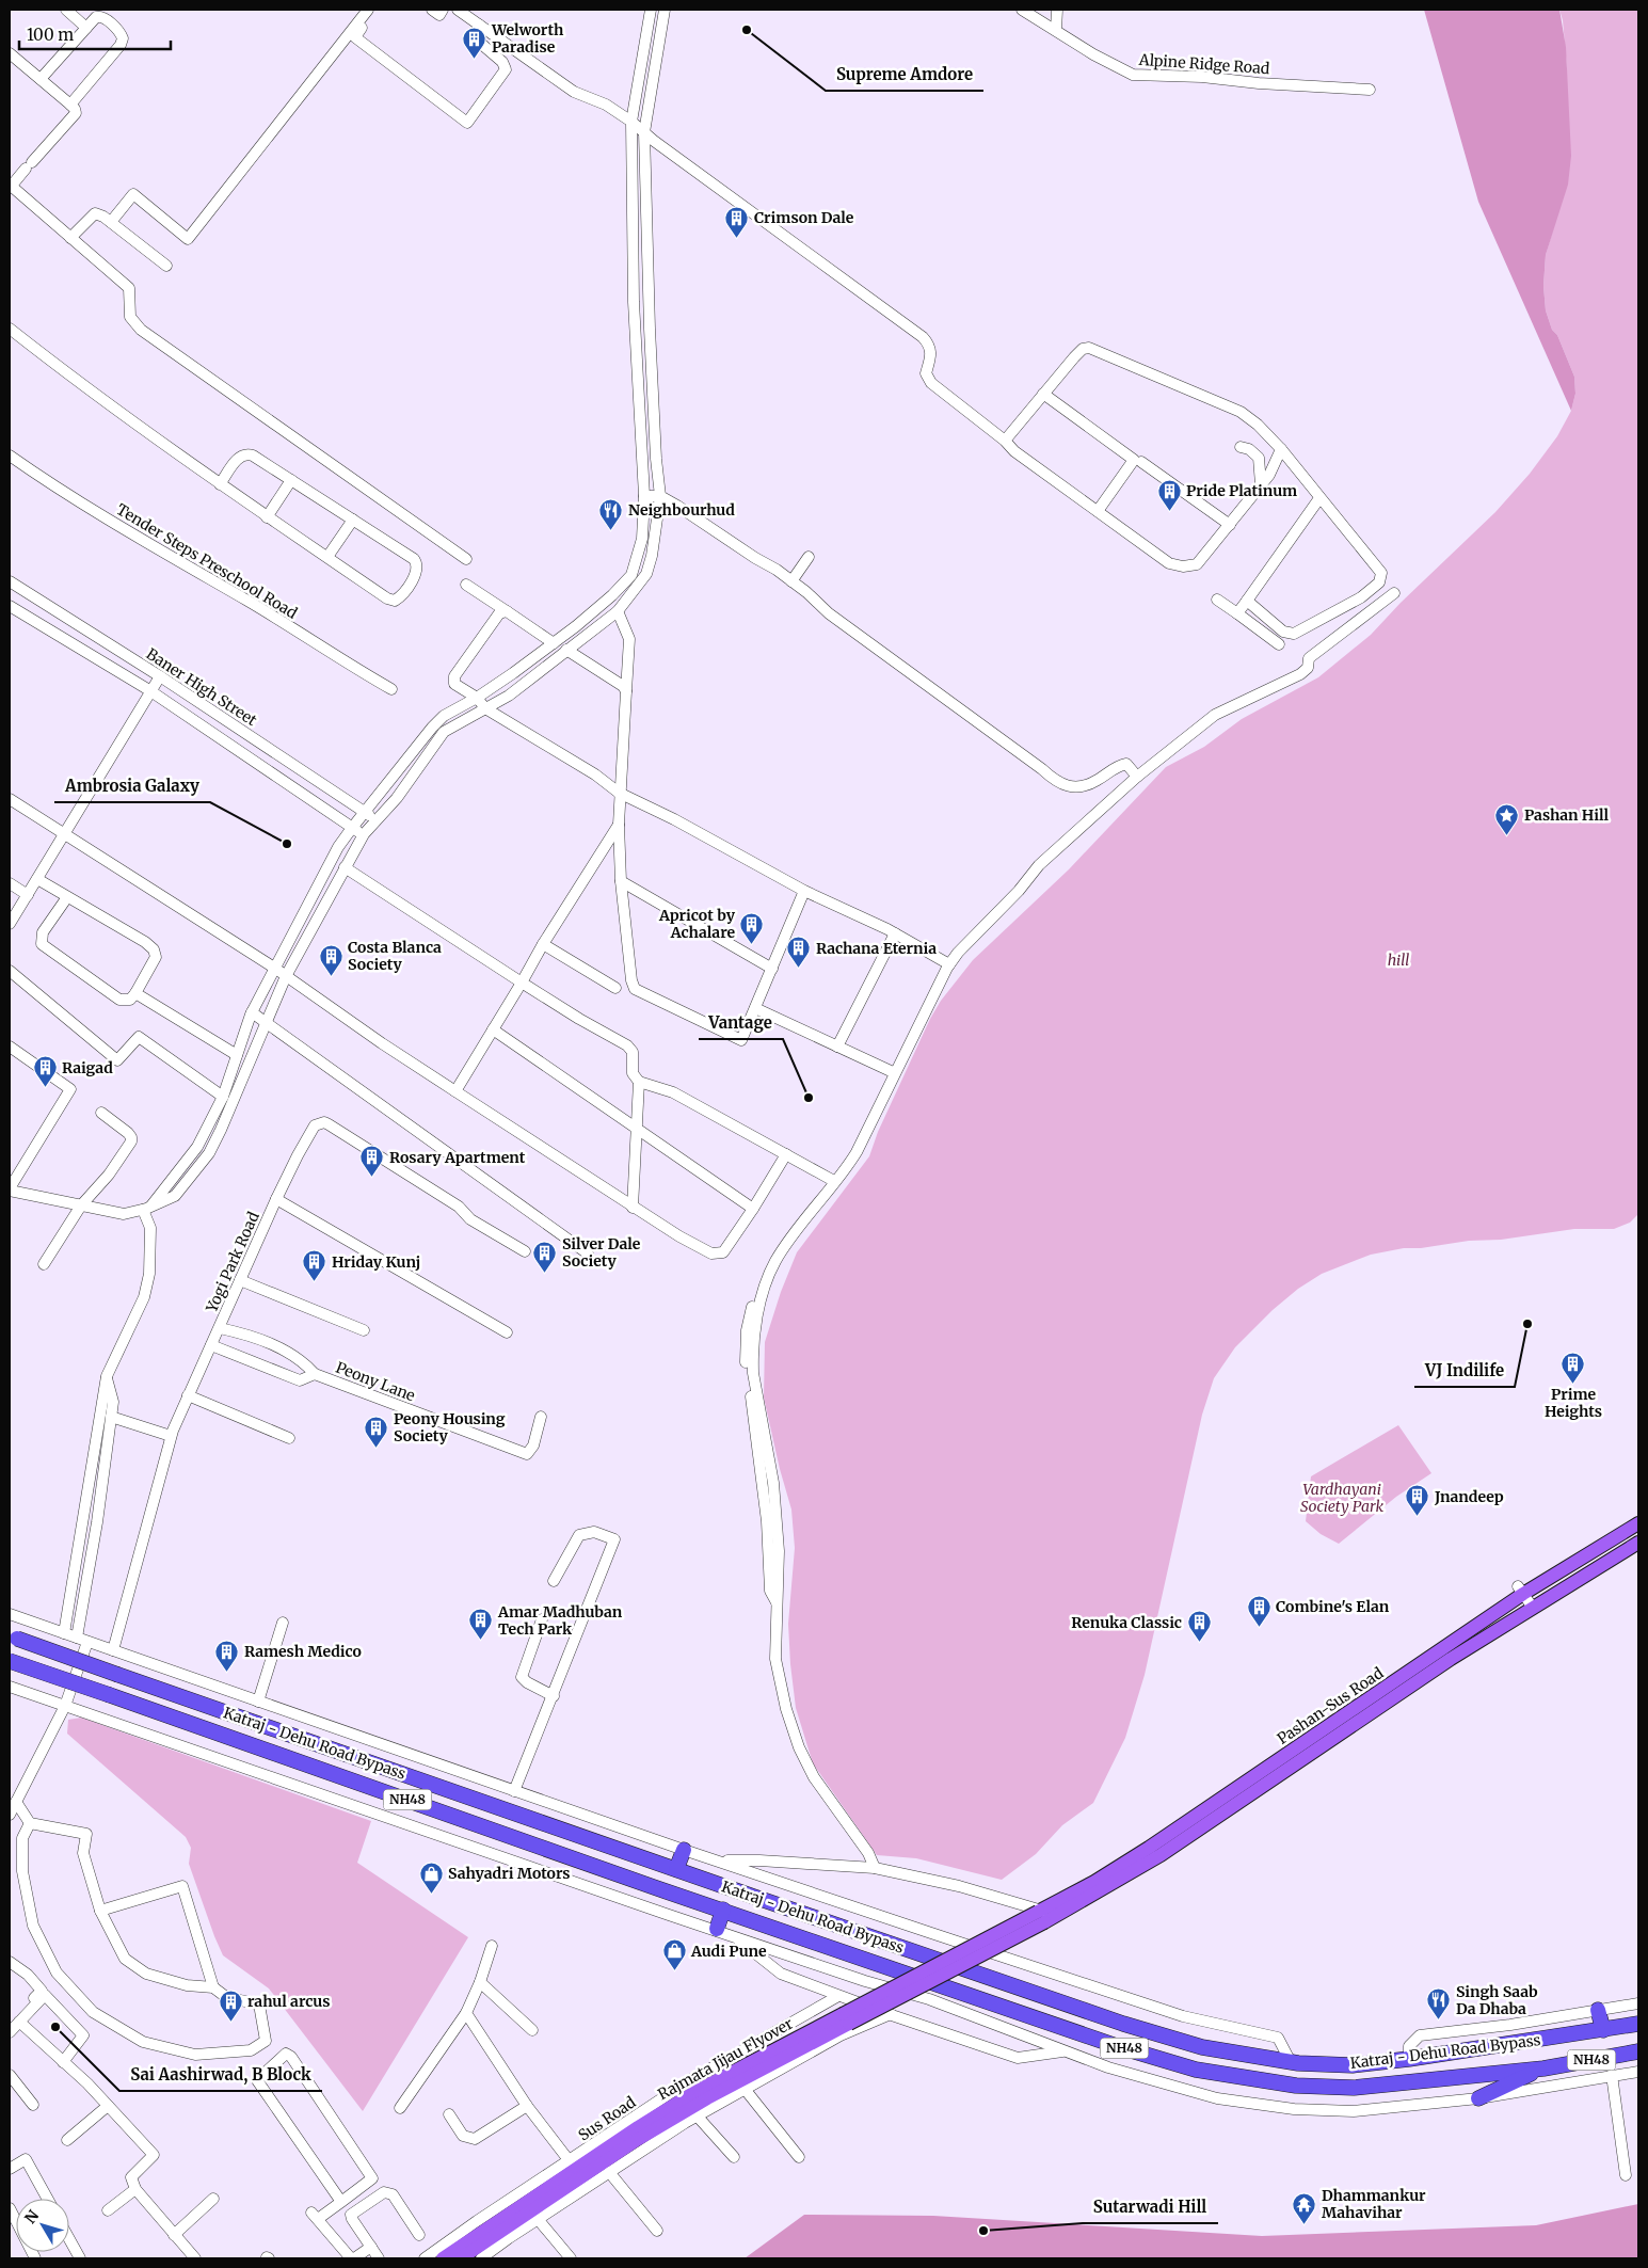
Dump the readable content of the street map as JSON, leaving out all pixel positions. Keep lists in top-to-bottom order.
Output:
{
  "streets": {
    "highway": ["Katraj - Dehu Road Bypass", "NH48"],
    "main road": ["Pashan-Sus Road", "Rajmata Jijau Flyover"],
    "street": [
      "Alpine Ridge Road",
      "Tender Steps Preschool Road",
      "Baner High Street",
      "Yogi Park Road",
      "Peony Lane",
      "Sus Road"
    ]
  },
  "crossings": [
    ["Yogi Park Road", "Peony Lane"],
    ["Pashan-Sus Road", "Rajmata Jijau Flyover"]
  ],
  "parks": ["hill", "Vardhayani Society Park"],
  "places": {
    "other": [
      "Supreme Amdore",
      "Ambrosia Galaxy",
      "Vantage",
      "VJ Indilife",
      "Sai Aashirwad, B Block",
      "Sutarwadi Hill"
    ],
    "building": [
      "Welworth Paradise",
      "Crimson Dale",
      "Pride Platinum",
      "Apricot by Achalare",
      "Rachana Eternia",
      "Costa Blanca Society",
      "Raigad",
      "Rosary Apartment",
      "Silver Dale Society",
      "Hriday Kunj",
      "Prime Heights",
      "Peony Housing Society",
      "Jnandeep",
      "Combine's Elan",
      "Amar Madhuban Tech Park",
      "Renuka Classic",
      "Ramesh Medico",
      "rahul arcus"
    ],
    "restaurant": ["Neighbourhud", "Singh Saab Da Dhaba"],
    "place": ["Pashan Hill"],
    "shop": ["Sahyadri Motors", "Audi Pune"],
    "temple": ["Dhammankur Mahavihar"]
  },
  "scale_bar": "100 m",
  "north": "top left"
}
